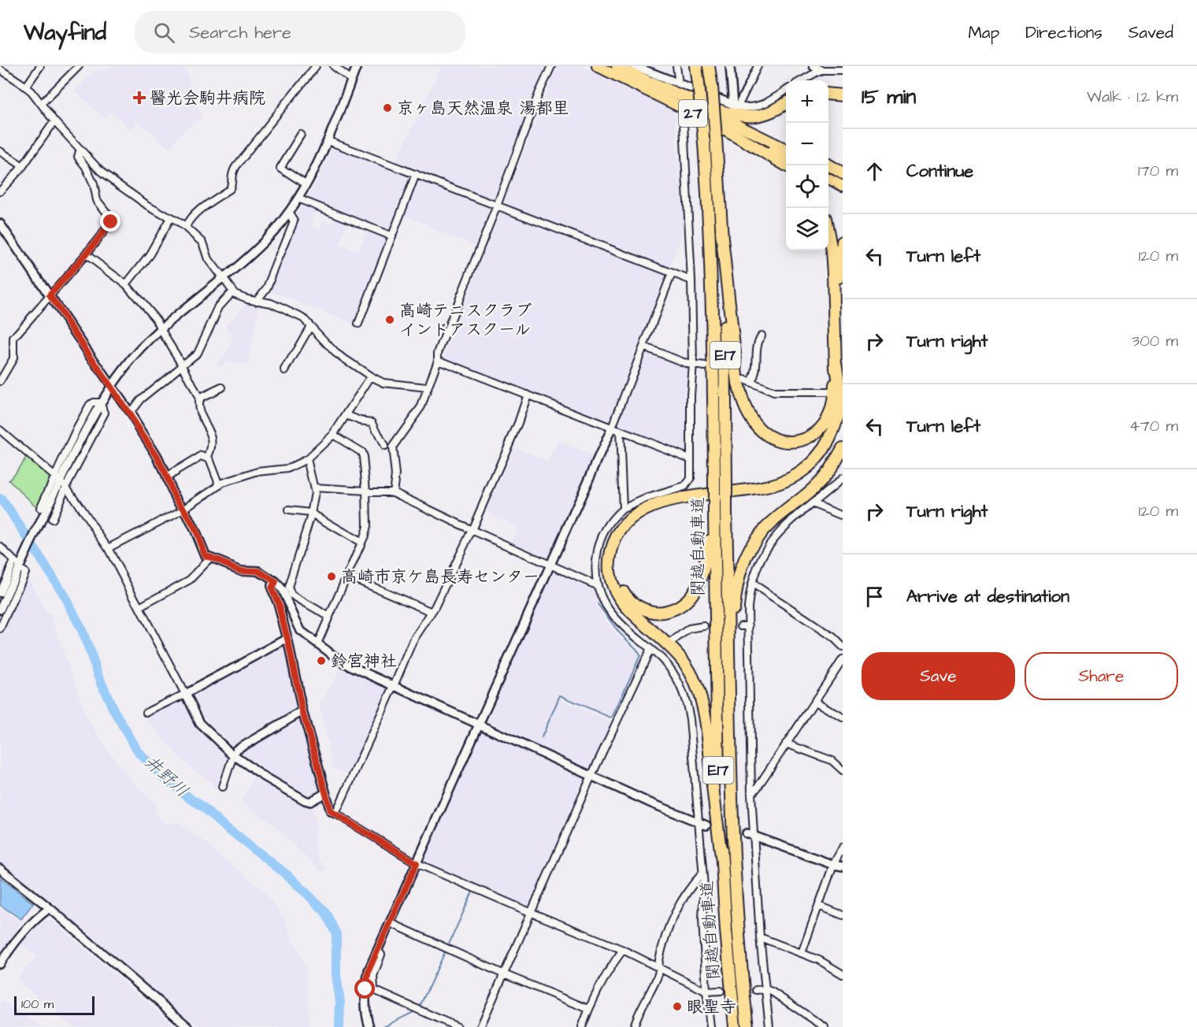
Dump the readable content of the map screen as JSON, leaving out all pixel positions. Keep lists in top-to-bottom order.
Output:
{
  "streets": {
    "highway": ["E17", "関越自動車道"],
    "main road": ["27"]
  },
  "water": ["井野川"],
  "places": {
    "health": ["醫光会駒井病院"],
    "other": [
      "京ヶ島天然温泉 湯都里",
      "高崎テニスクラブ インドアスクール",
      "高崎市京ケ島長寿センター",
      "鈴宮神社",
      "眼聖寺"
    ]
  },
  "scale_bar": "100 m",
  "page": {
    "header": "Wayfind",
    "search": "Search here",
    "nav": ["Map", "Directions", "Saved"],
    "heading": ["15 min", "Walk · 1.2 km"],
    "map_buttons": ["+", "−"],
    "list": [
      ["Continue", "170 m"],
      ["Turn left", "120 m"],
      ["Turn right", "300 m"],
      ["Turn left", "470 m"],
      ["Turn right", "120 m"],
      "Arrive at destination"
    ],
    "buttons": ["Save", "Share"],
    "scale": "100 m"
  }
}
